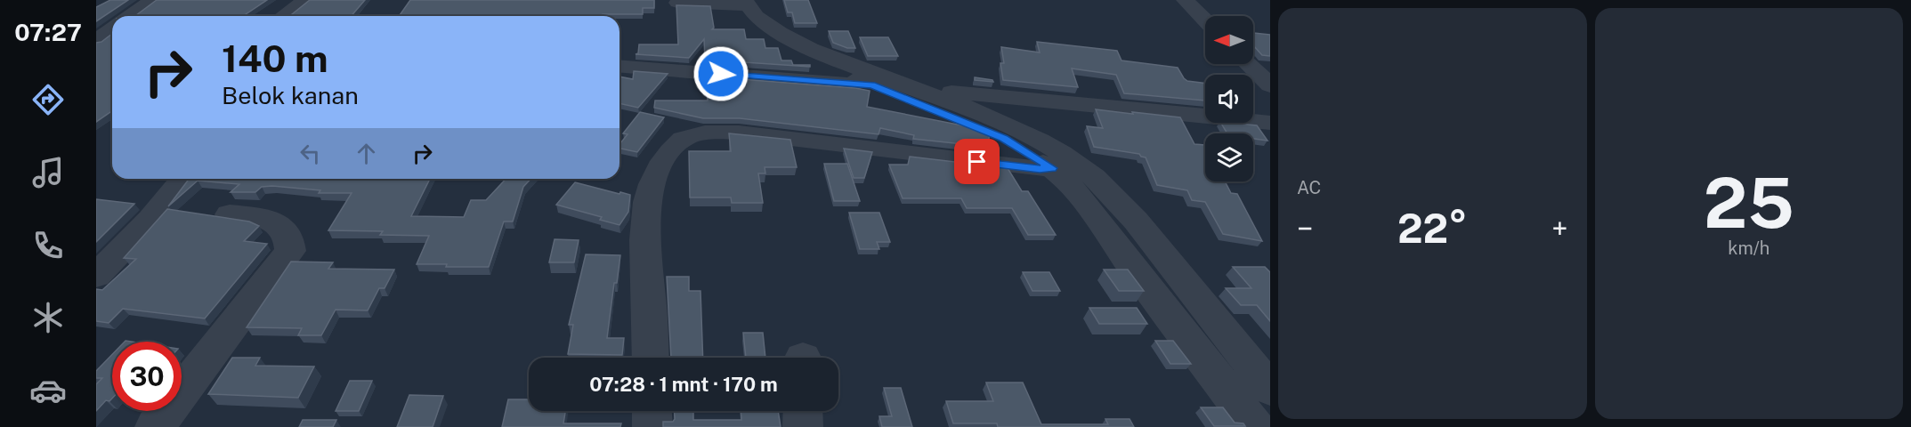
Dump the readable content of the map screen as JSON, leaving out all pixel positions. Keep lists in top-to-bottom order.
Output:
{
  "north": "left",
  "page": {
    "tabs": "07:27",
    "tile": [
      "AC",
      ["25", "km/h"]
    ],
    "turn": ["140 m", "Belok kanan"],
    "heat": ["−", "22°", "+"],
    "limit": "30",
    "trip": "07:28 · 1 mnt · 170 m"
  }
}
